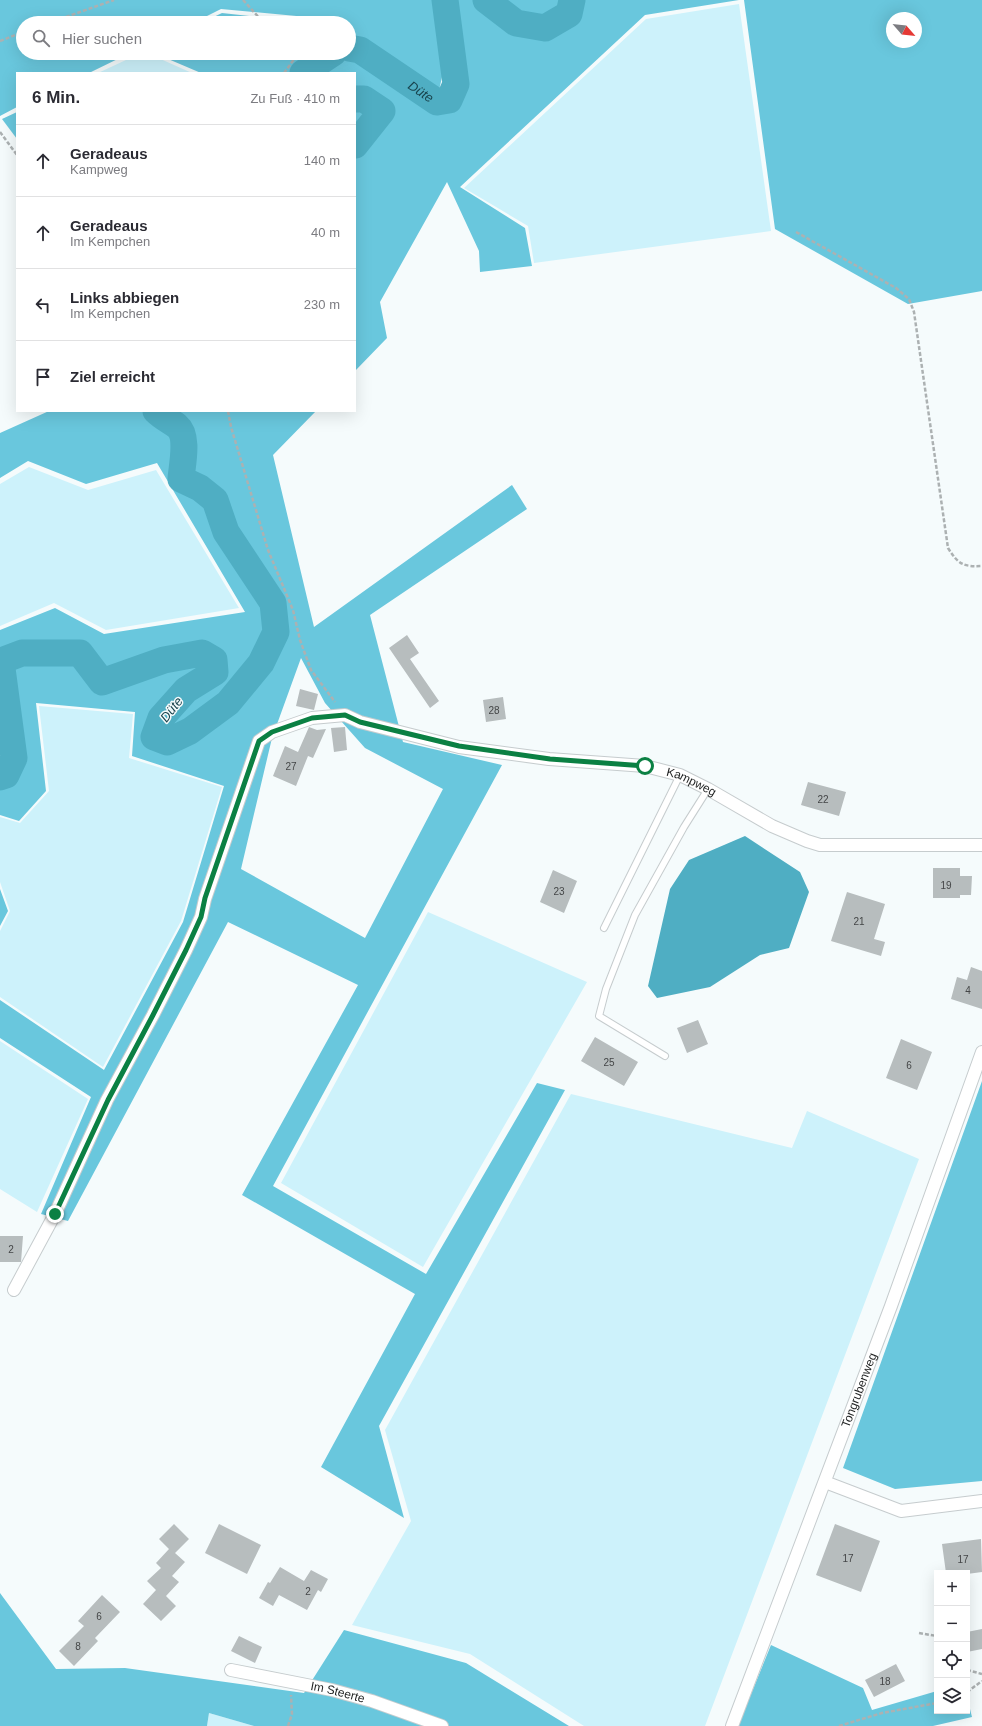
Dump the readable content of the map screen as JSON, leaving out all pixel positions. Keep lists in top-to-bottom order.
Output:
{
  "streets": {
    "street": ["Kampweg", "Tongrubenweg", "Im Steerte"]
  },
  "water": ["Düte"],
  "house_numbers": [
    "28",
    "27",
    "22",
    "19",
    "23",
    "21",
    "4",
    "25",
    "6",
    "2",
    "17",
    "17",
    "2",
    "6",
    "8",
    "18"
  ],
  "north": "bottom right",
  "page": {
    "search": "Hier suchen",
    "heading": ["6 Min.", "Zu Fuß · 410 m"],
    "list": [
      ["Geradeaus", "Kampweg", "140 m"],
      ["Geradeaus", "Im Kempchen", "40 m"],
      ["Links abbiegen", "Im Kempchen", "230 m"],
      "Ziel erreicht"
    ],
    "map_buttons": ["+", "−"]
  }
}
